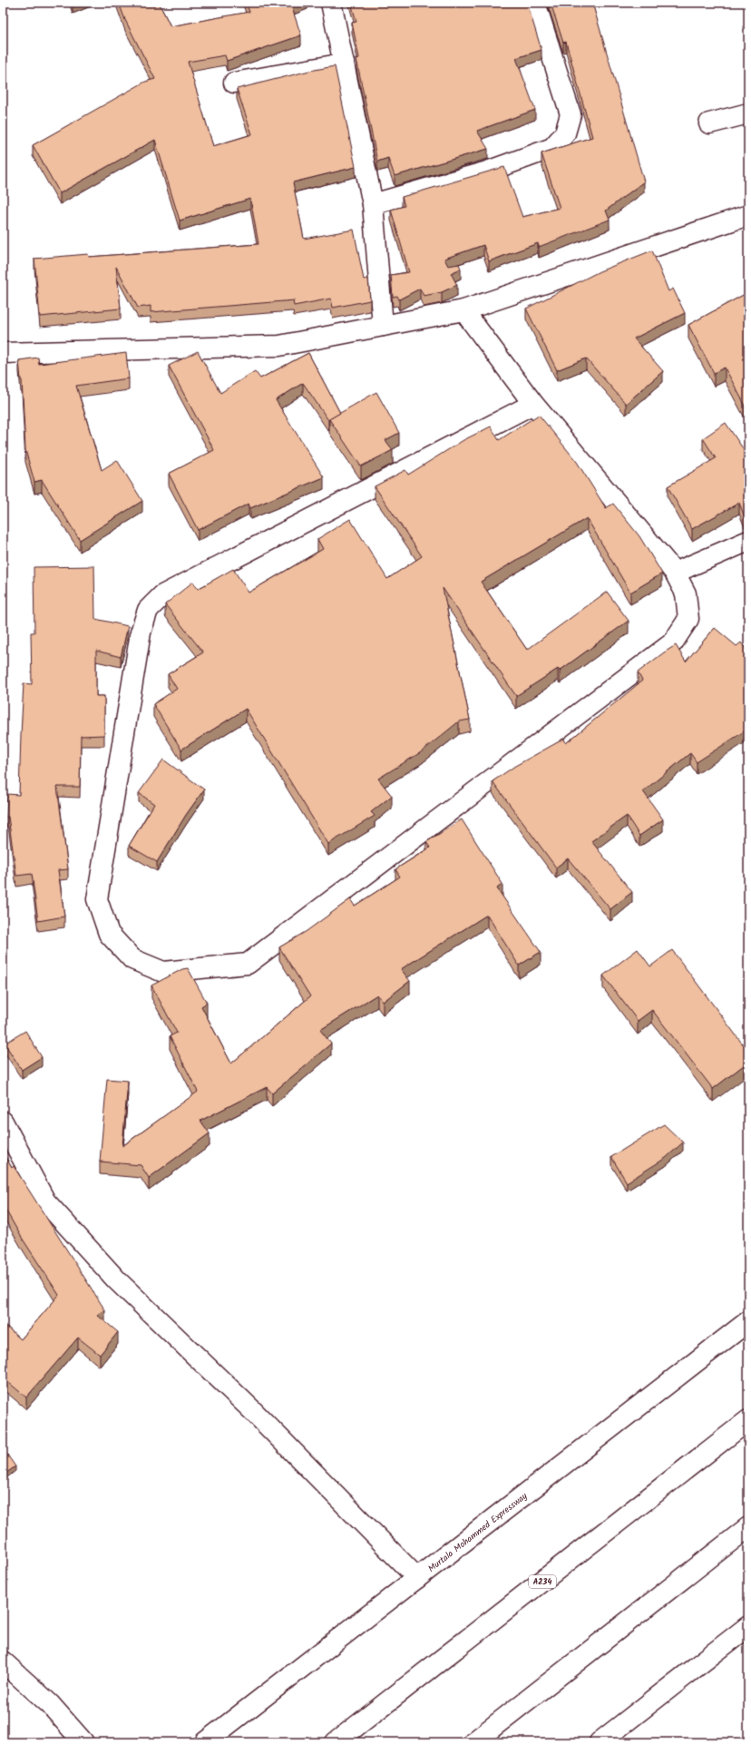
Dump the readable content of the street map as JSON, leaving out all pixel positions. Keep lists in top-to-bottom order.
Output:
{
  "streets": {
    "main road": ["Murtala Mohammed Expressway", "A234"]
  }
}
